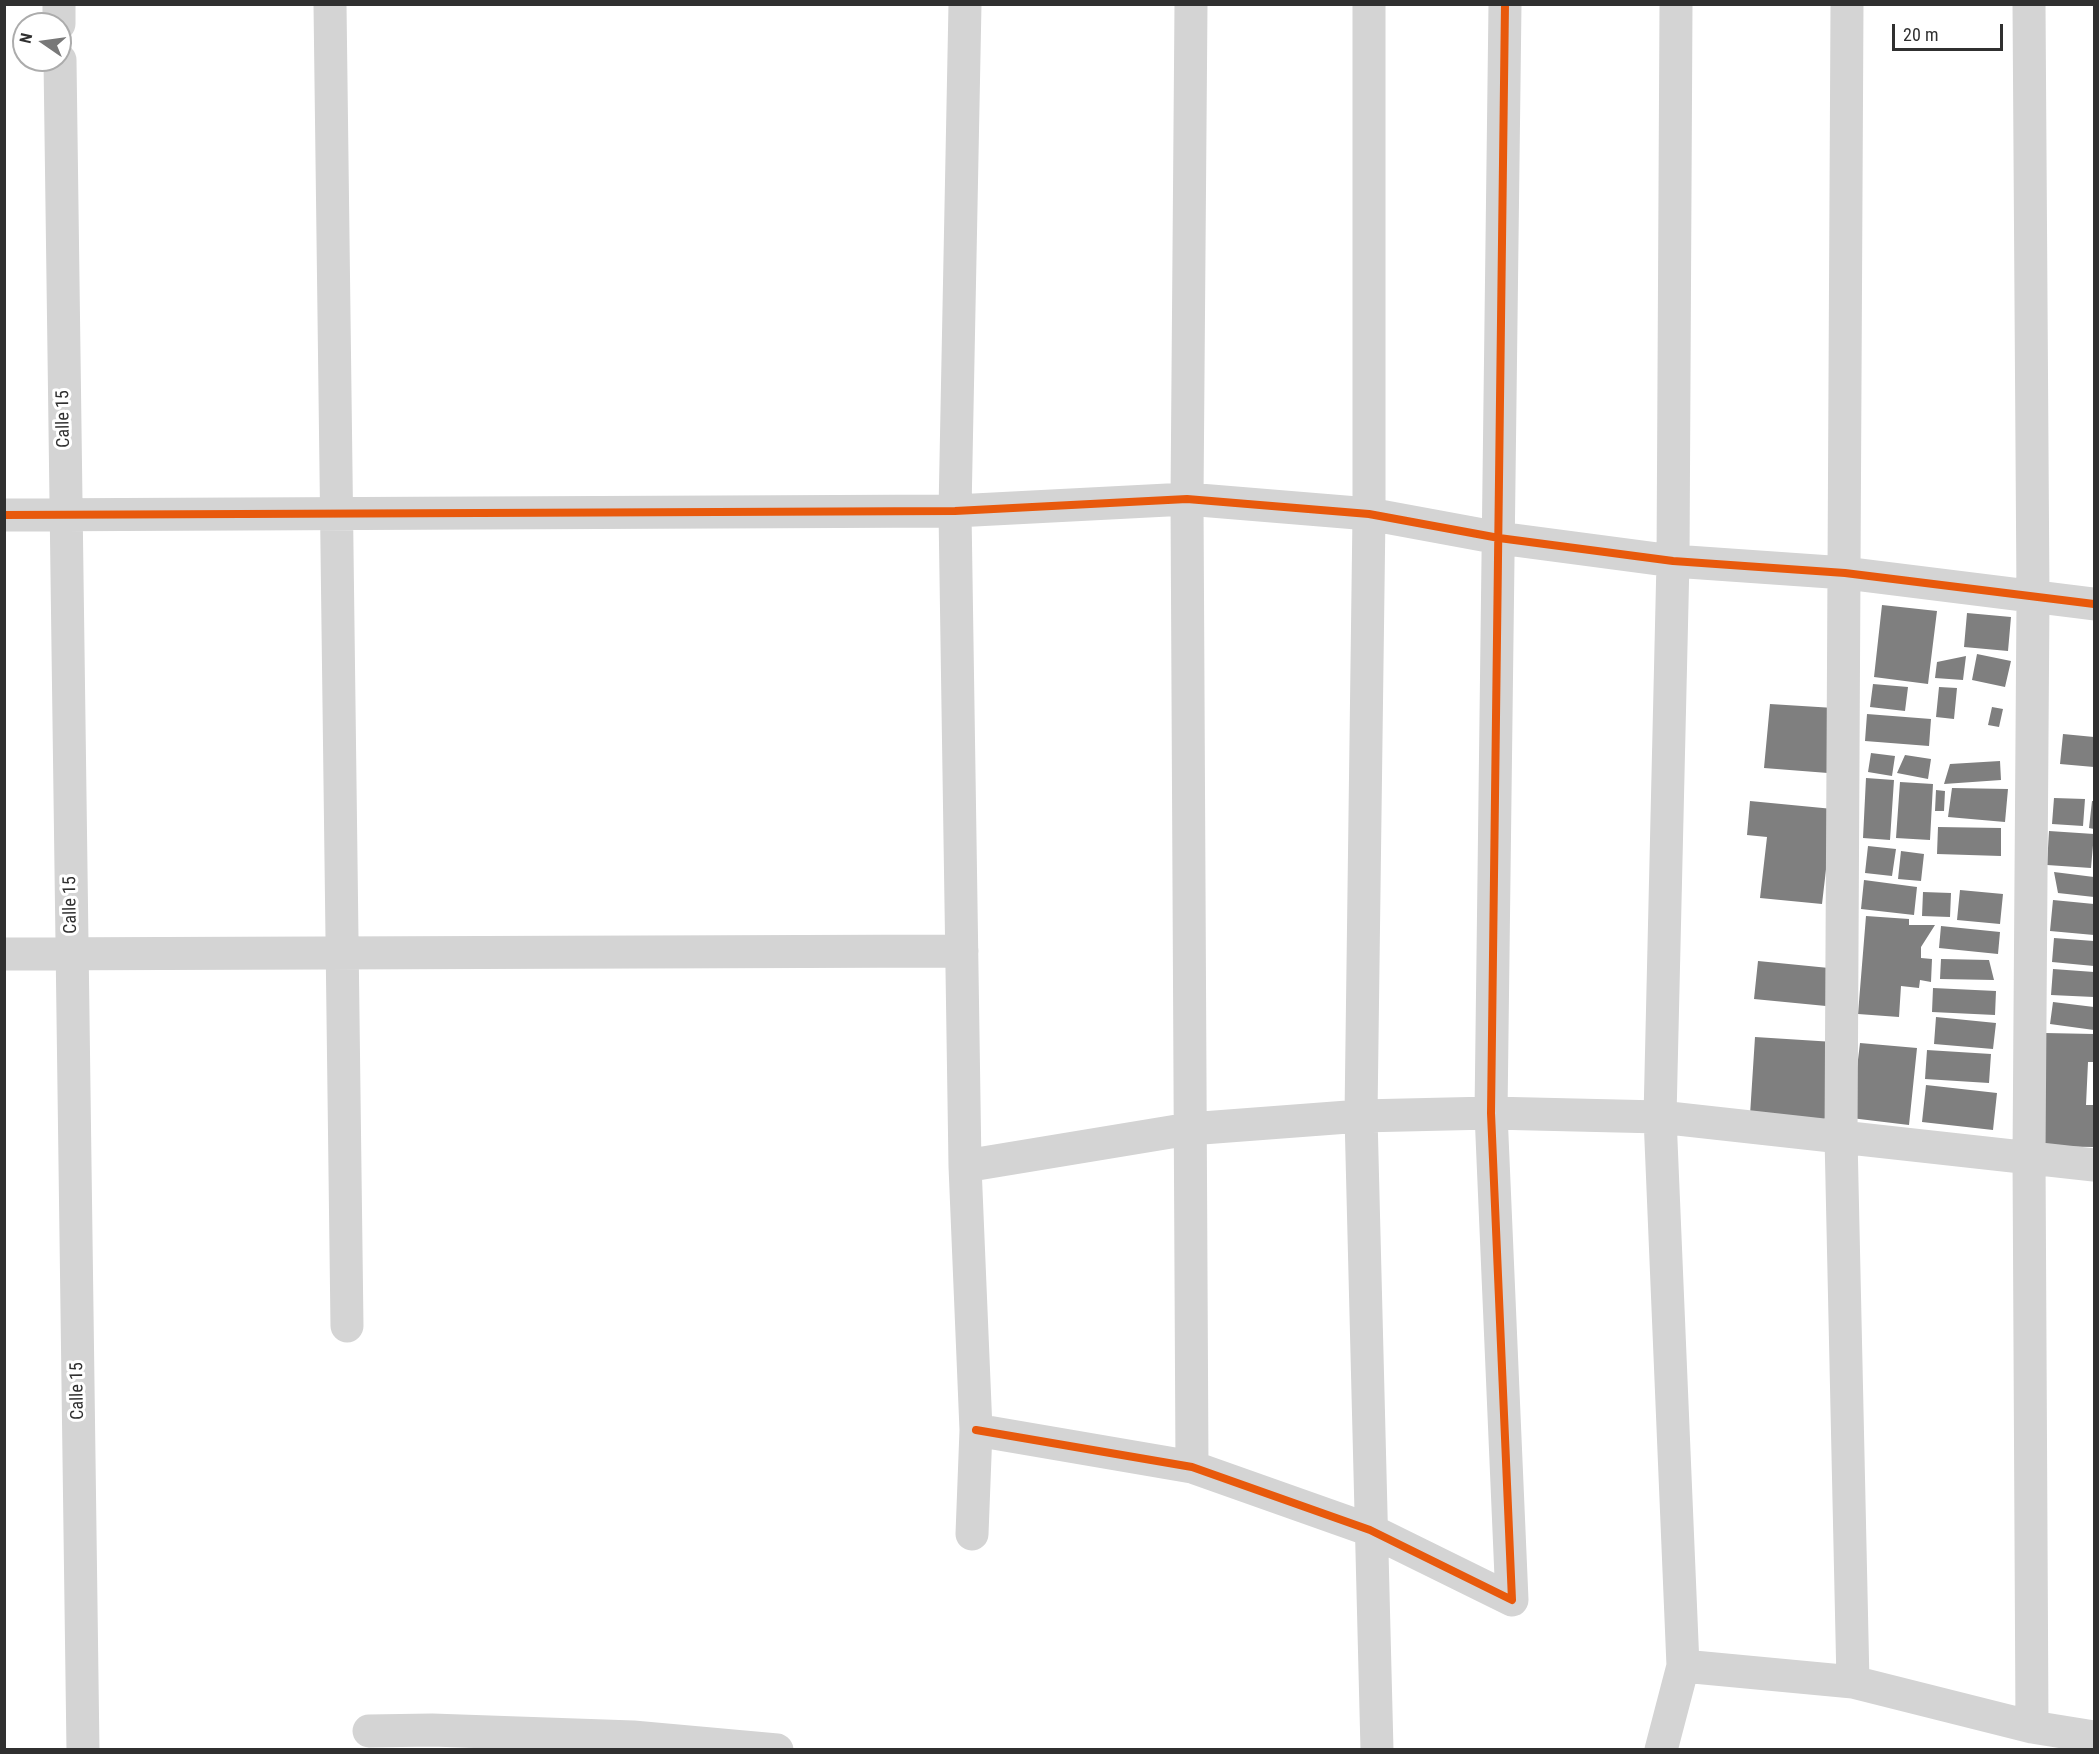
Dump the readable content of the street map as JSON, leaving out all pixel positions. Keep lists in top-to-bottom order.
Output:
{
  "streets": {
    "street": ["Calle 15"]
  },
  "scale_bar": "20 m",
  "north": "left"
}
